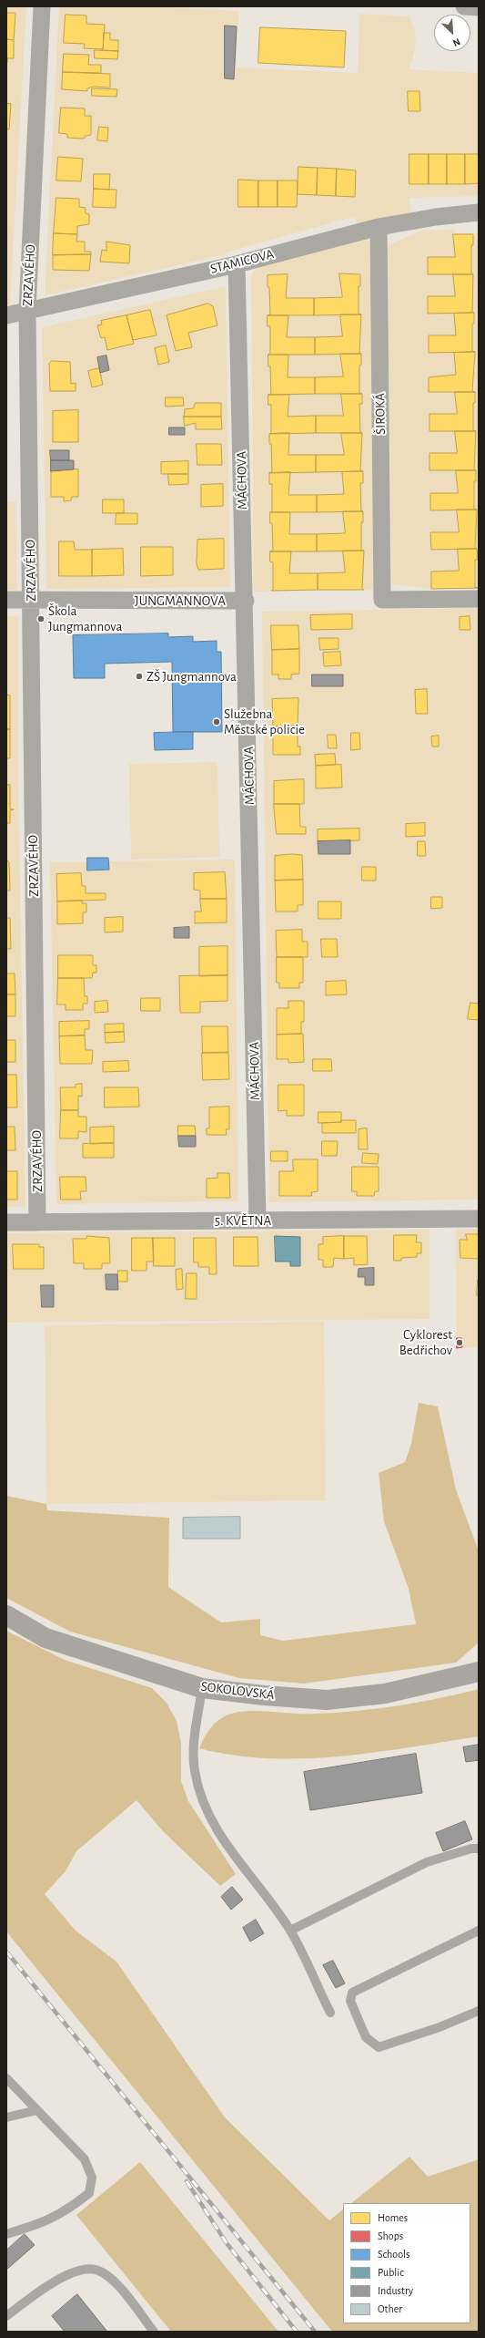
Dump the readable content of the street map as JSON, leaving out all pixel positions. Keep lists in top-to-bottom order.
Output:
{
  "streets": {
    "street": [
      "STAMICOVA",
      "ZRZAVÉHO",
      "ŠIROKÁ",
      "MÁCHOVA",
      "JUNGMANNOVA",
      "5. KVĚTNA",
      "SOKOLOVSKÁ"
    ]
  },
  "crossings": [
    ["STAMICOVA", "ZRZAVÉHO"],
    ["STAMICOVA", "ŠIROKÁ"],
    ["STAMICOVA", "MÁCHOVA"],
    ["ZRZAVÉHO", "JUNGMANNOVA"],
    ["ZRZAVÉHO", "5. KVĚTNA"],
    ["MÁCHOVA", "JUNGMANNOVA"],
    ["MÁCHOVA", "5. KVĚTNA"]
  ],
  "places": [
    "Škola Jungmannova",
    "ZŠ Jungmannova",
    "Služebna Městské policie",
    "Cyklorest Bedřichov"
  ],
  "legend": [
    "Homes",
    "Shops",
    "Schools",
    "Public",
    "Industry",
    "Other"
  ],
  "north": "bottom right"
}
